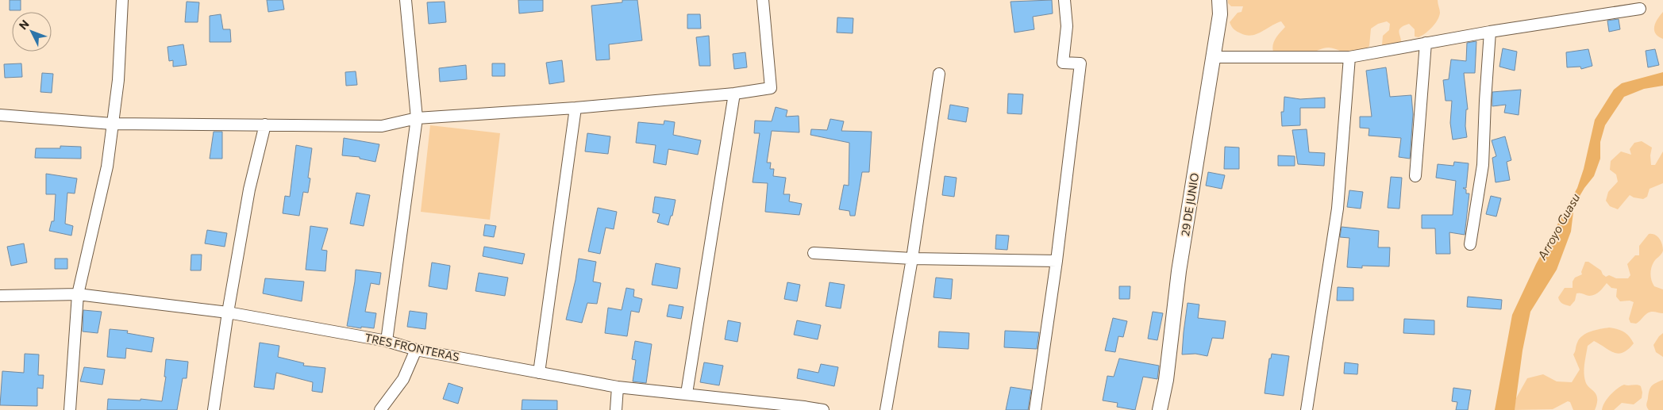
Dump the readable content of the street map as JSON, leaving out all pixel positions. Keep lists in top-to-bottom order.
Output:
{
  "streets": {
    "street": ["29 DE JUNIO", "TRES FRONTERAS"]
  },
  "water": ["Arroyo Guasu"],
  "north": "top left"
}
